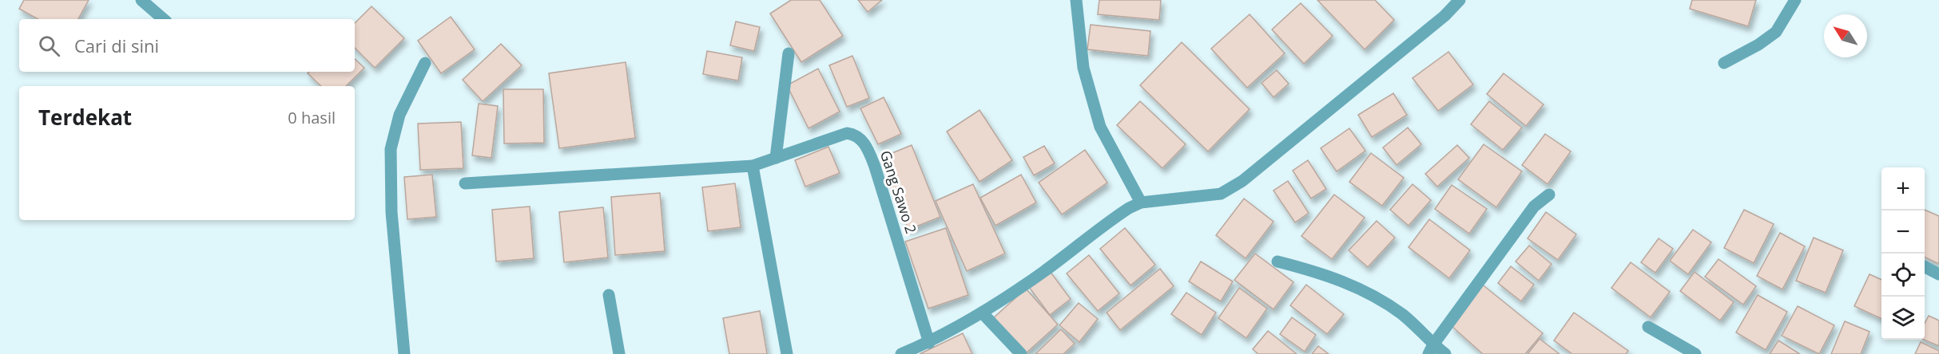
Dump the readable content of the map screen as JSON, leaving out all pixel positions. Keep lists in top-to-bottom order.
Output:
{
  "streets": {
    "street": ["Gang Sawo 2"]
  },
  "north": "top left",
  "page": {
    "search": "Cari di sini",
    "heading": ["Terdekat", "0 hasil"],
    "map_buttons": ["+", "−"]
  }
}
